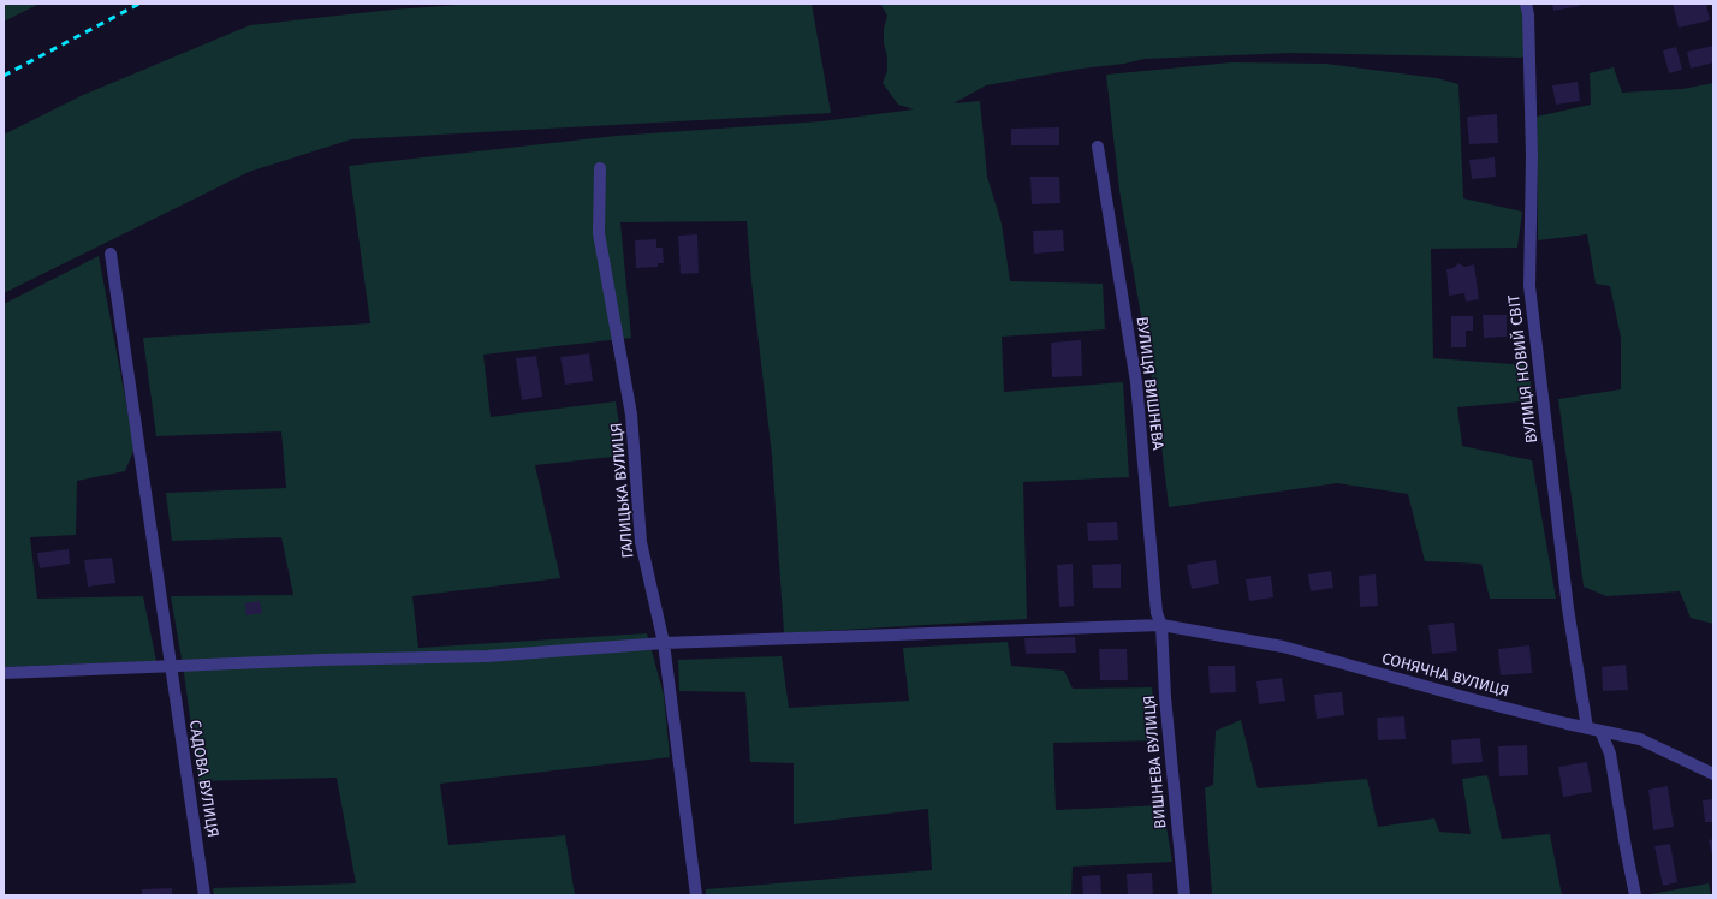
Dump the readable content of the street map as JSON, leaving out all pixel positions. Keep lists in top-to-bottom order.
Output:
{
  "streets": {
    "street": [
      "ВУЛИЦЯ НОВИЙ СВІТ",
      "ВУЛИЦЯ ВИШНЕВА",
      "ГАЛИЦЬКА ВУЛИЦЯ",
      "СОНЯЧНА ВУЛИЦЯ",
      "ВИШНЕВА ВУЛИЦЯ",
      "САДОВА ВУЛИЦЯ"
    ]
  },
  "crossings": [
    ["ВУЛИЦЯ НОВИЙ СВІТ", "СОНЯЧНА ВУЛИЦЯ"],
    ["ВУЛИЦЯ ВИШНЕВА", "СОНЯЧНА ВУЛИЦЯ"],
    ["ВУЛИЦЯ ВИШНЕВА", "ВИШНЕВА ВУЛИЦЯ"],
    ["ГАЛИЦЬКА ВУЛИЦЯ", "СОНЯЧНА ВУЛИЦЯ"],
    ["СОНЯЧНА ВУЛИЦЯ", "ВИШНЕВА ВУЛИЦЯ"],
    ["СОНЯЧНА ВУЛИЦЯ", "САДОВА ВУЛИЦЯ"]
  ]
}
